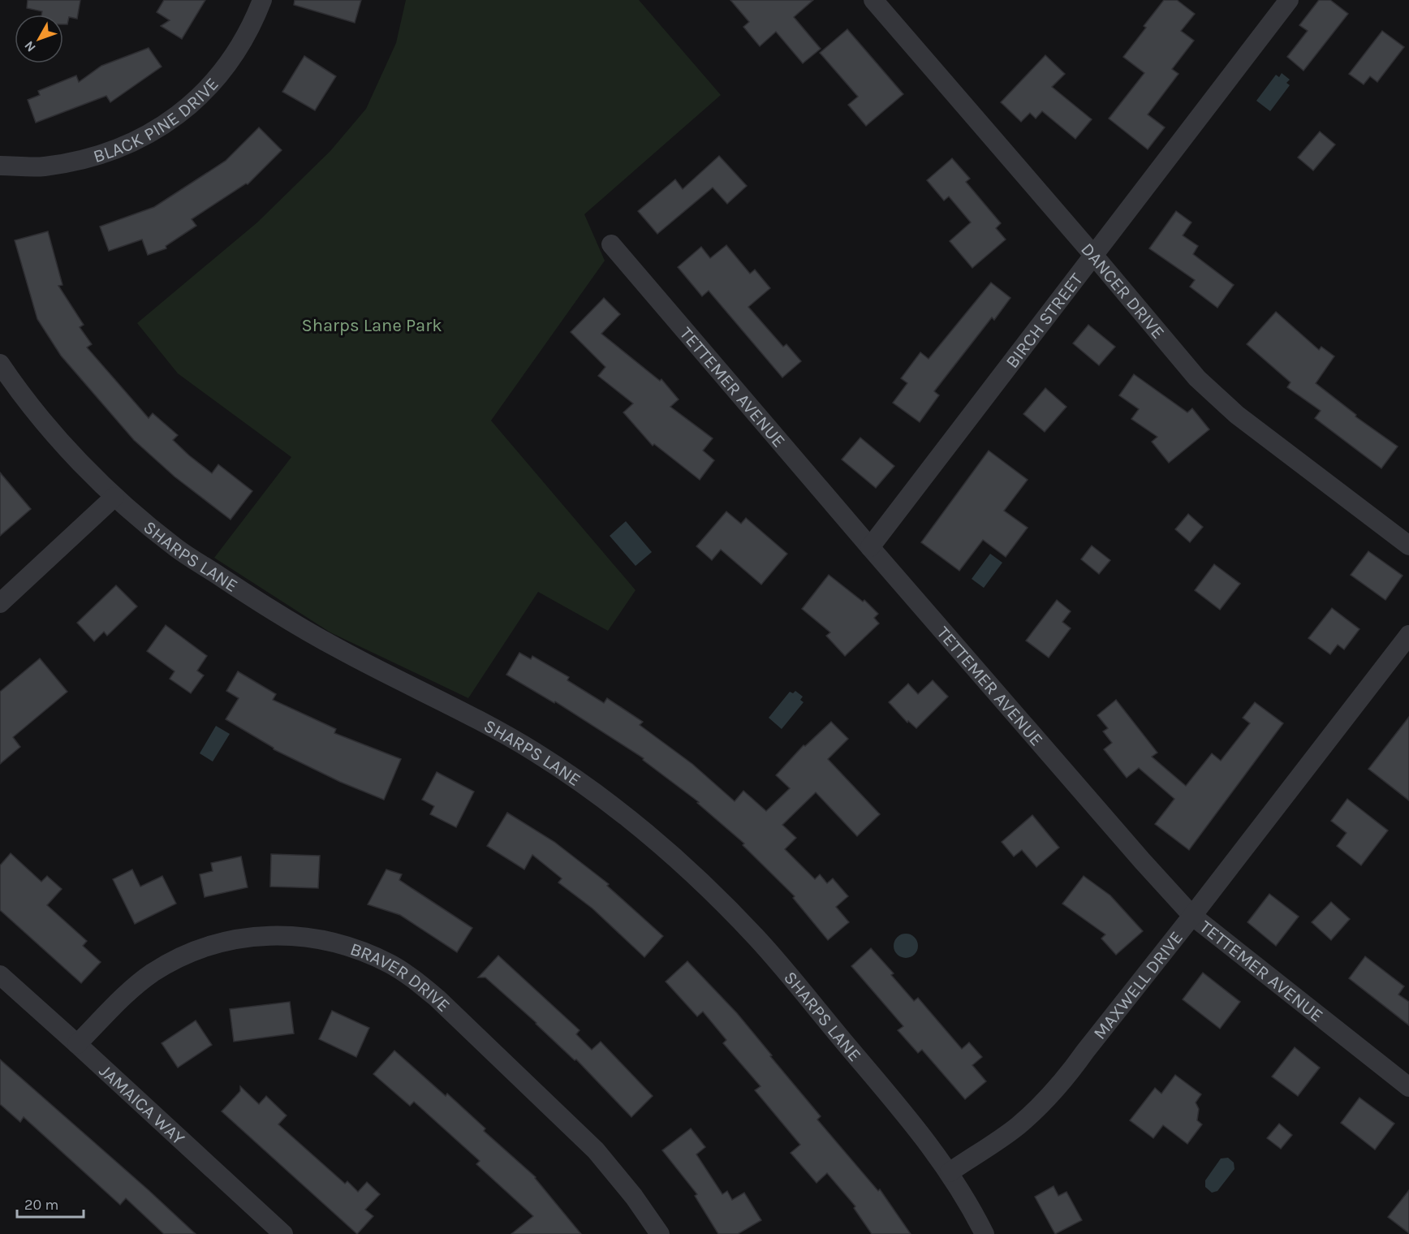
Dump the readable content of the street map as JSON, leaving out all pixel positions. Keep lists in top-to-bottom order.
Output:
{
  "streets": {
    "street": [
      "BLACK PINE DRIVE",
      "DANCER DRIVE",
      "BIRCH STREET",
      "TETTEMER AVENUE",
      "SHARPS LANE",
      "BRAVER DRIVE",
      "MAXWELL DRIVE",
      "JAMAICA WAY"
    ]
  },
  "crossings": [
    ["DANCER DRIVE", "BIRCH STREET"],
    ["BIRCH STREET", "TETTEMER AVENUE"],
    ["TETTEMER AVENUE", "MAXWELL DRIVE"],
    ["SHARPS LANE", "MAXWELL DRIVE"],
    ["BRAVER DRIVE", "JAMAICA WAY"]
  ],
  "parks": ["Sharps Lane Park"],
  "scale_bar": "20 m",
  "north": "bottom left"
}
